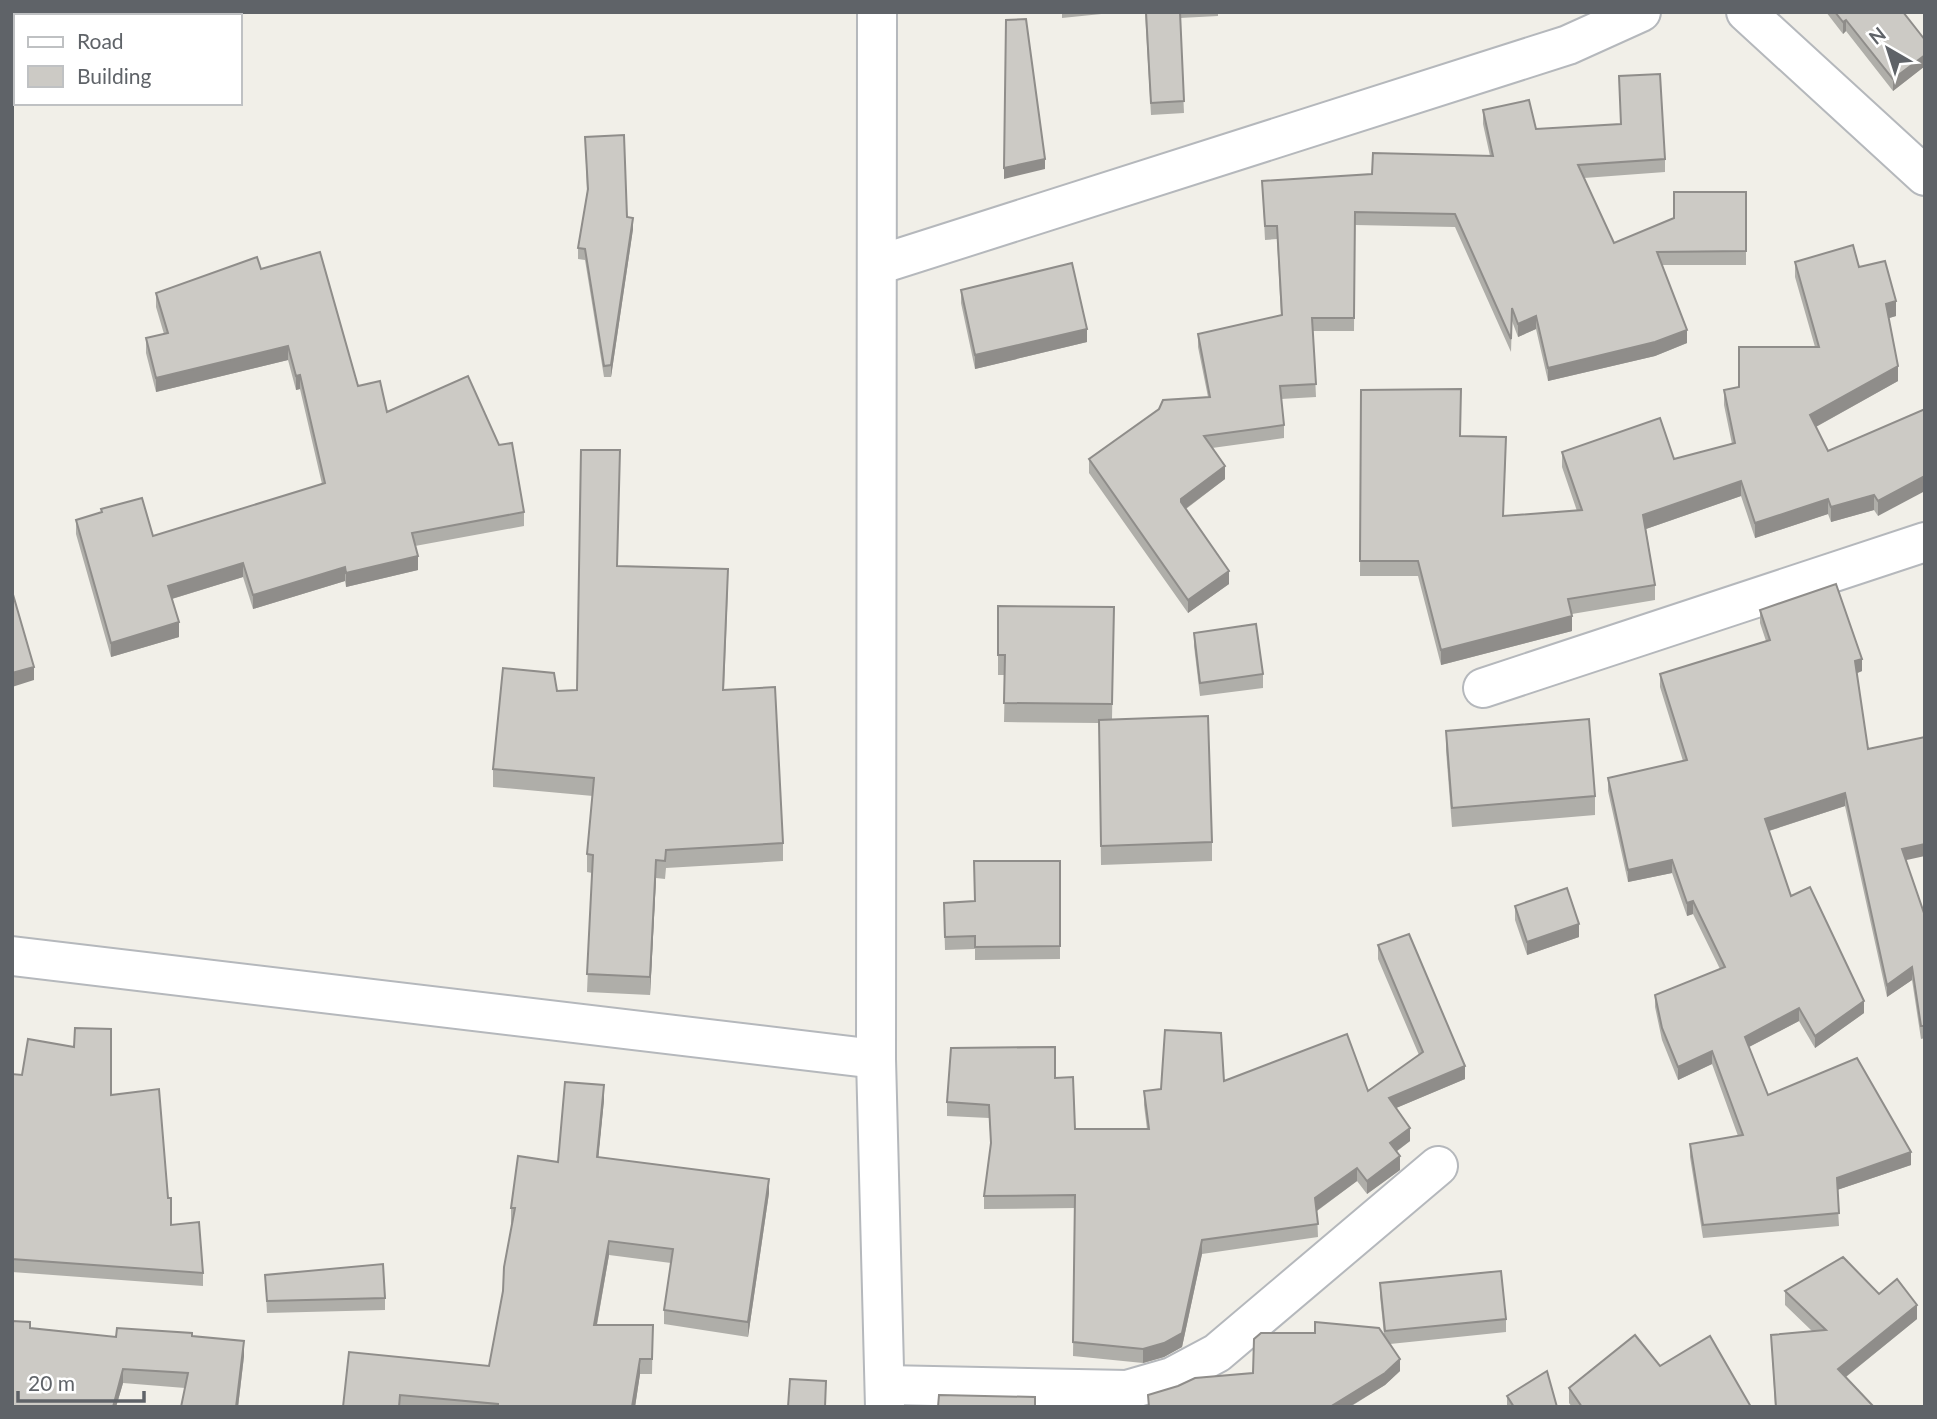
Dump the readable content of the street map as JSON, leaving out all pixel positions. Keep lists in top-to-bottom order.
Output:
{
  "legend": ["Road", "Building"],
  "scale_bar": "20 m",
  "north": "top left"
}
